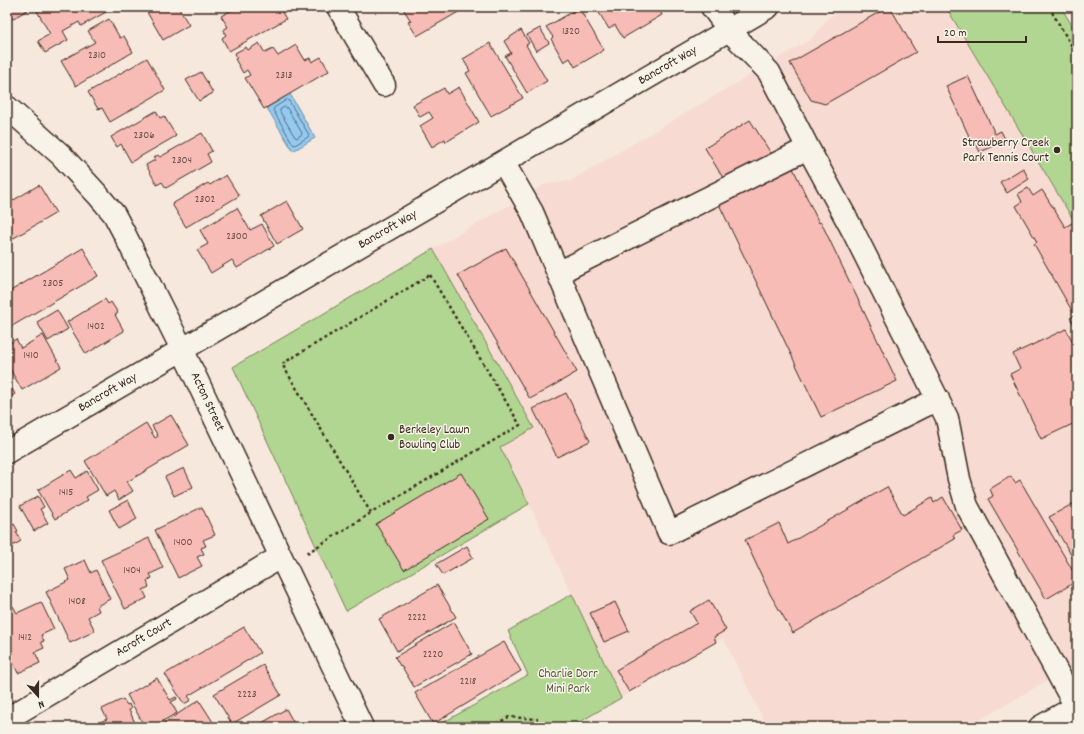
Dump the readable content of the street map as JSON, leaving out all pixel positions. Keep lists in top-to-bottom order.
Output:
{
  "streets": {
    "street": ["Bancroft Way", "Acton Street", "Acroft Court"]
  },
  "crossings": [
    ["Bancroft Way", "Acton Street"],
    ["Acton Street", "Acroft Court"]
  ],
  "parks": ["Charlie Dorr Mini Park"],
  "places": ["Strawberry Creek Park Tennis Court", "Berkeley Lawn Bowling Club"],
  "house_numbers": [
    "1320",
    "2310",
    "2313",
    "2306",
    "2304",
    "2302",
    "2300",
    "2305",
    "1402",
    "1410",
    "1415",
    "1400",
    "1404",
    "1408",
    "2222",
    "1412",
    "2220",
    "2218",
    "2223"
  ],
  "scale_bar": "20 m",
  "north": "bottom"
}
